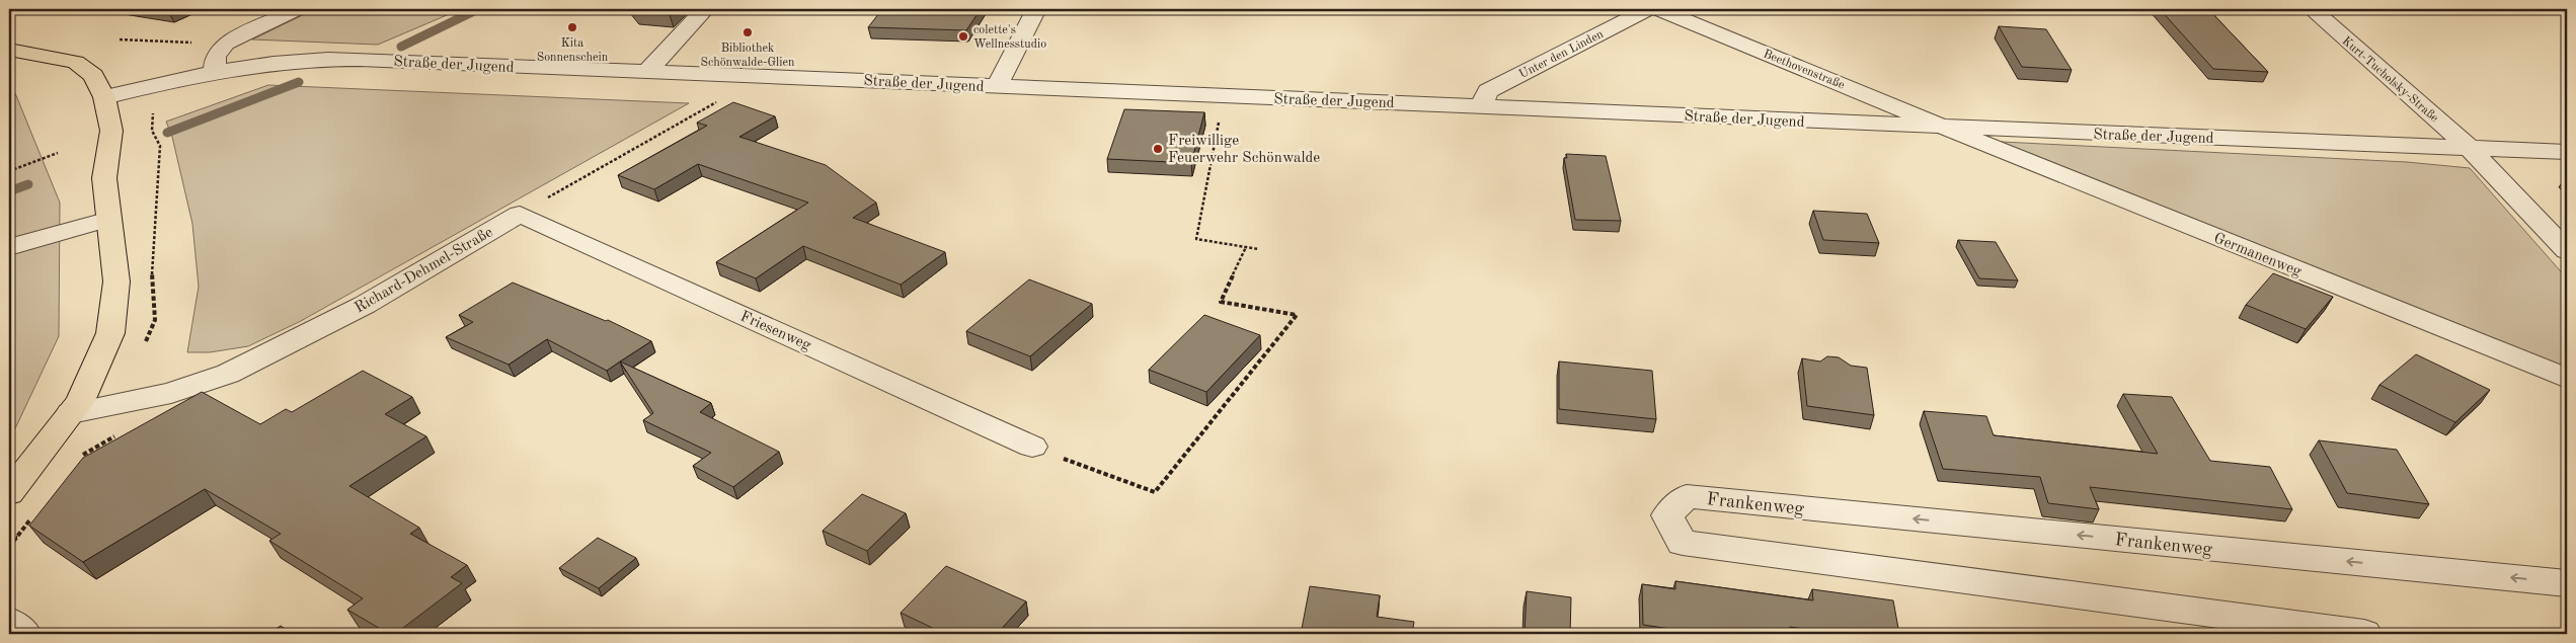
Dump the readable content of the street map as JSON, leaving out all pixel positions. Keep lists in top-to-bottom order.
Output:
{
  "streets": {
    "street": [
      "Unter den Linden",
      "Straße der Jugend",
      "Beethovenstraße",
      "Kurt-Tucholsky-Straße",
      "Germanenweg",
      "Richard-Dehmel-Straße",
      "Friesenweg",
      "Frankenweg"
    ]
  },
  "crossings": [
    ["Unter den Linden", "Straße der Jugend"],
    ["Straße der Jugend", "Beethovenstraße"],
    ["Straße der Jugend", "Kurt-Tucholsky-Straße"],
    ["Straße der Jugend", "Germanenweg"],
    ["Beethovenstraße", "Germanenweg"],
    ["Richard-Dehmel-Straße", "Friesenweg"]
  ],
  "places": [
    "Kita Sonnenschein",
    "Bibliothek Schönwalde-Glien",
    "colette's Wellnesstudio",
    "Freiwillige Feuerwehr Schönwalde"
  ]
}
